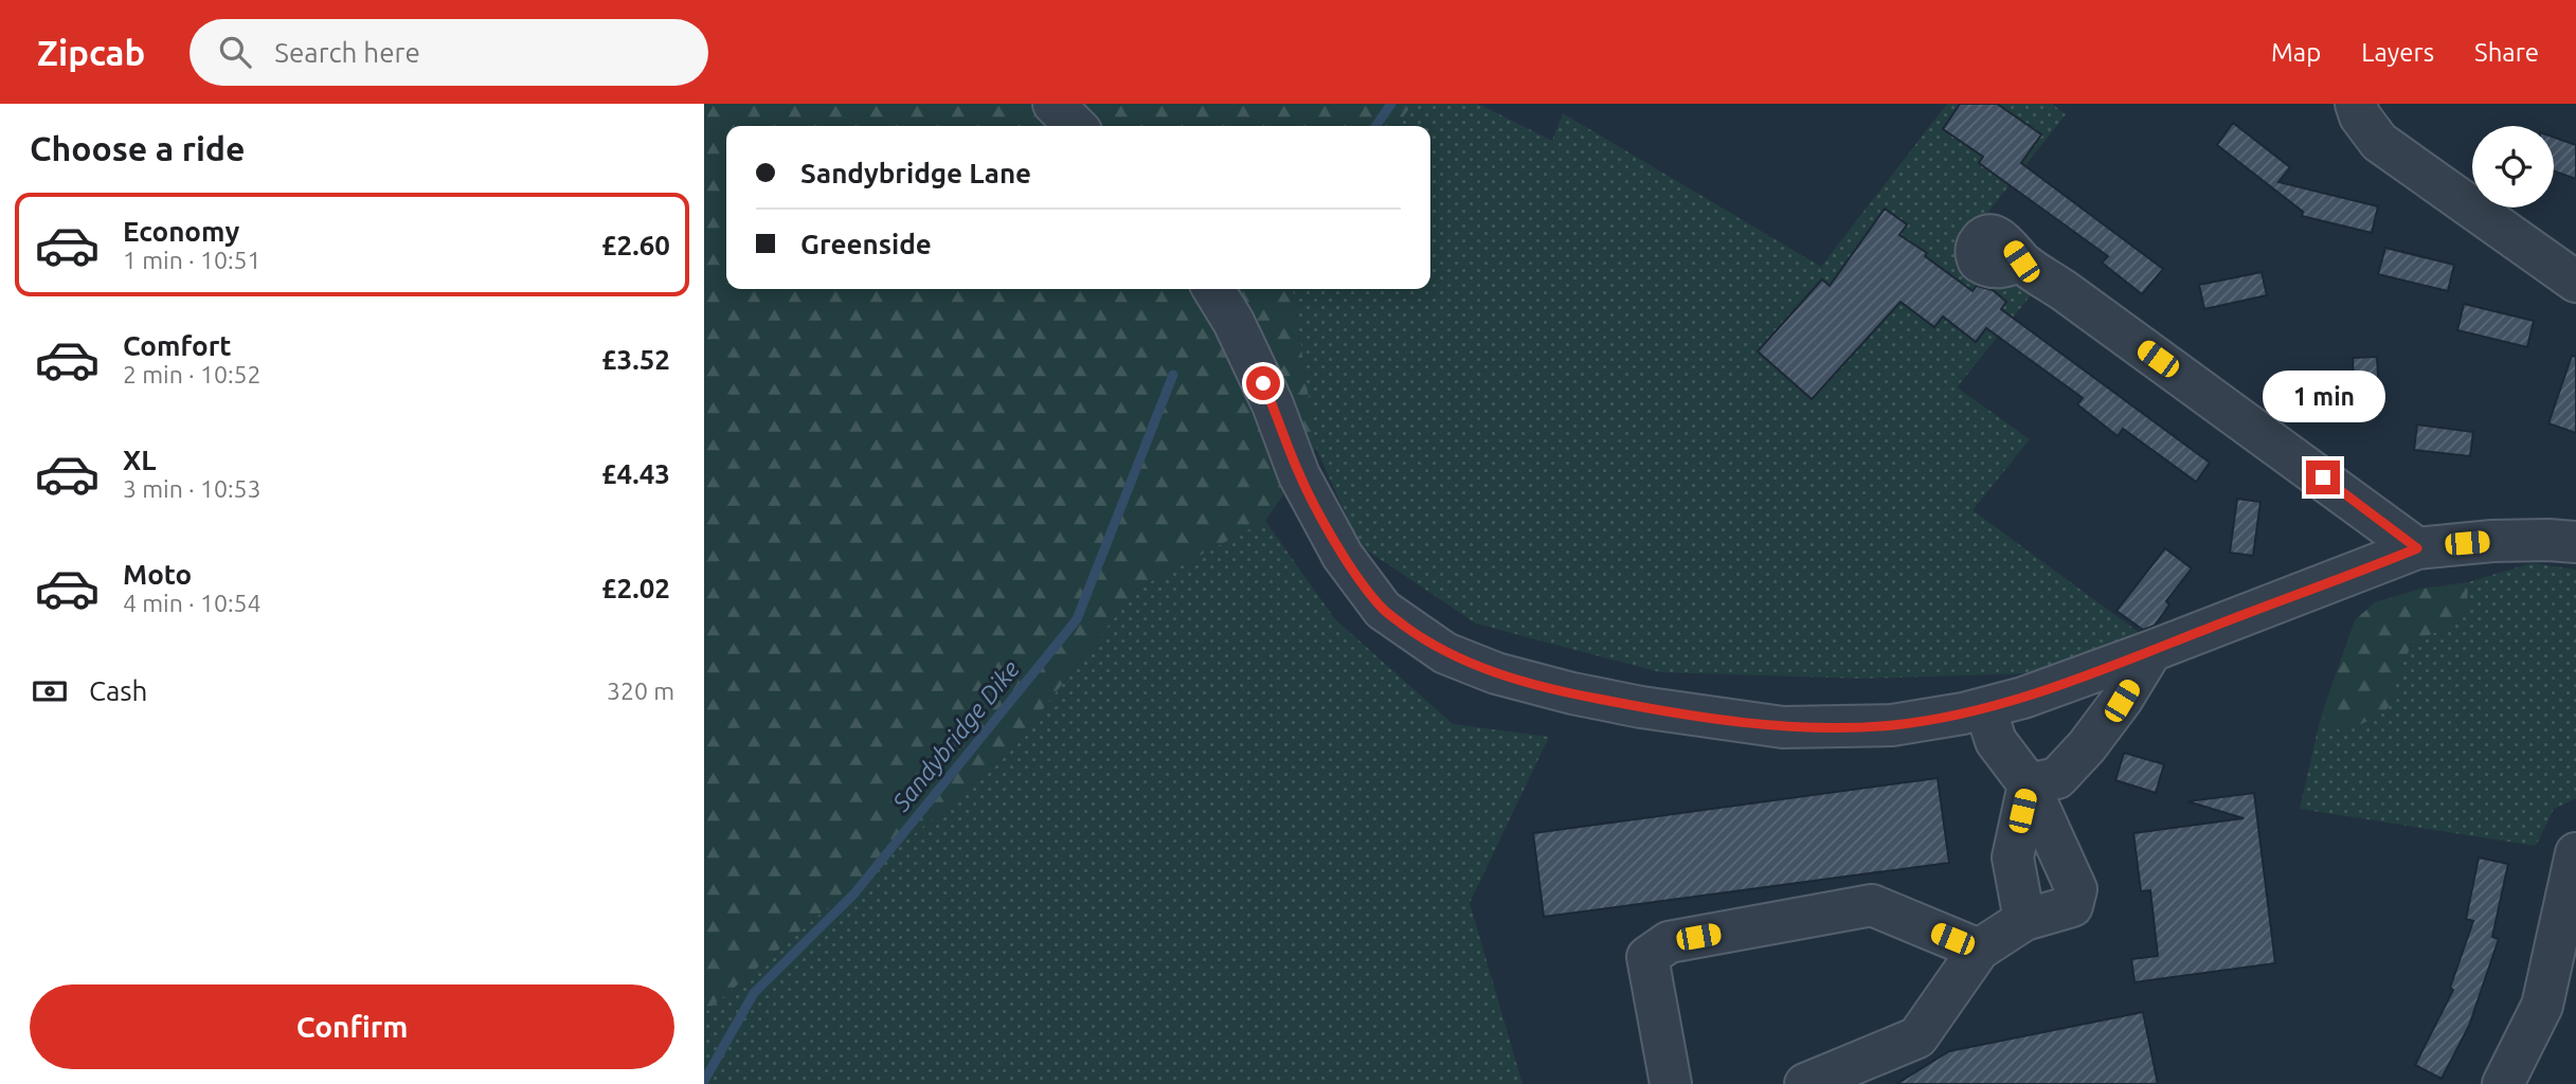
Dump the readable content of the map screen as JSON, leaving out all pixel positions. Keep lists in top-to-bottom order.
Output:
{
  "water": ["Sandybridge Dike"],
  "page": {
    "header": "Zipcab",
    "search": "Search here",
    "nav": ["Map", "Layers", "Share"],
    "heading": "Choose a ride",
    "banner": ["Sandybridge Lane", "Greenside"],
    "list": [
      {
        "name": "Economy",
        "note": "1 min · 10:51",
        "value": "£2.60"
      },
      {
        "name": "Comfort",
        "note": "2 min · 10:52",
        "value": "£3.52"
      },
      {
        "name": "XL",
        "note": "3 min · 10:53",
        "value": "£4.43"
      },
      {
        "name": "Moto",
        "note": "4 min · 10:54",
        "value": "£2.02"
      }
    ],
    "bubble": "1 min",
    "pay": ["Cash", "320 m"],
    "buttons": "Confirm"
  }
}
